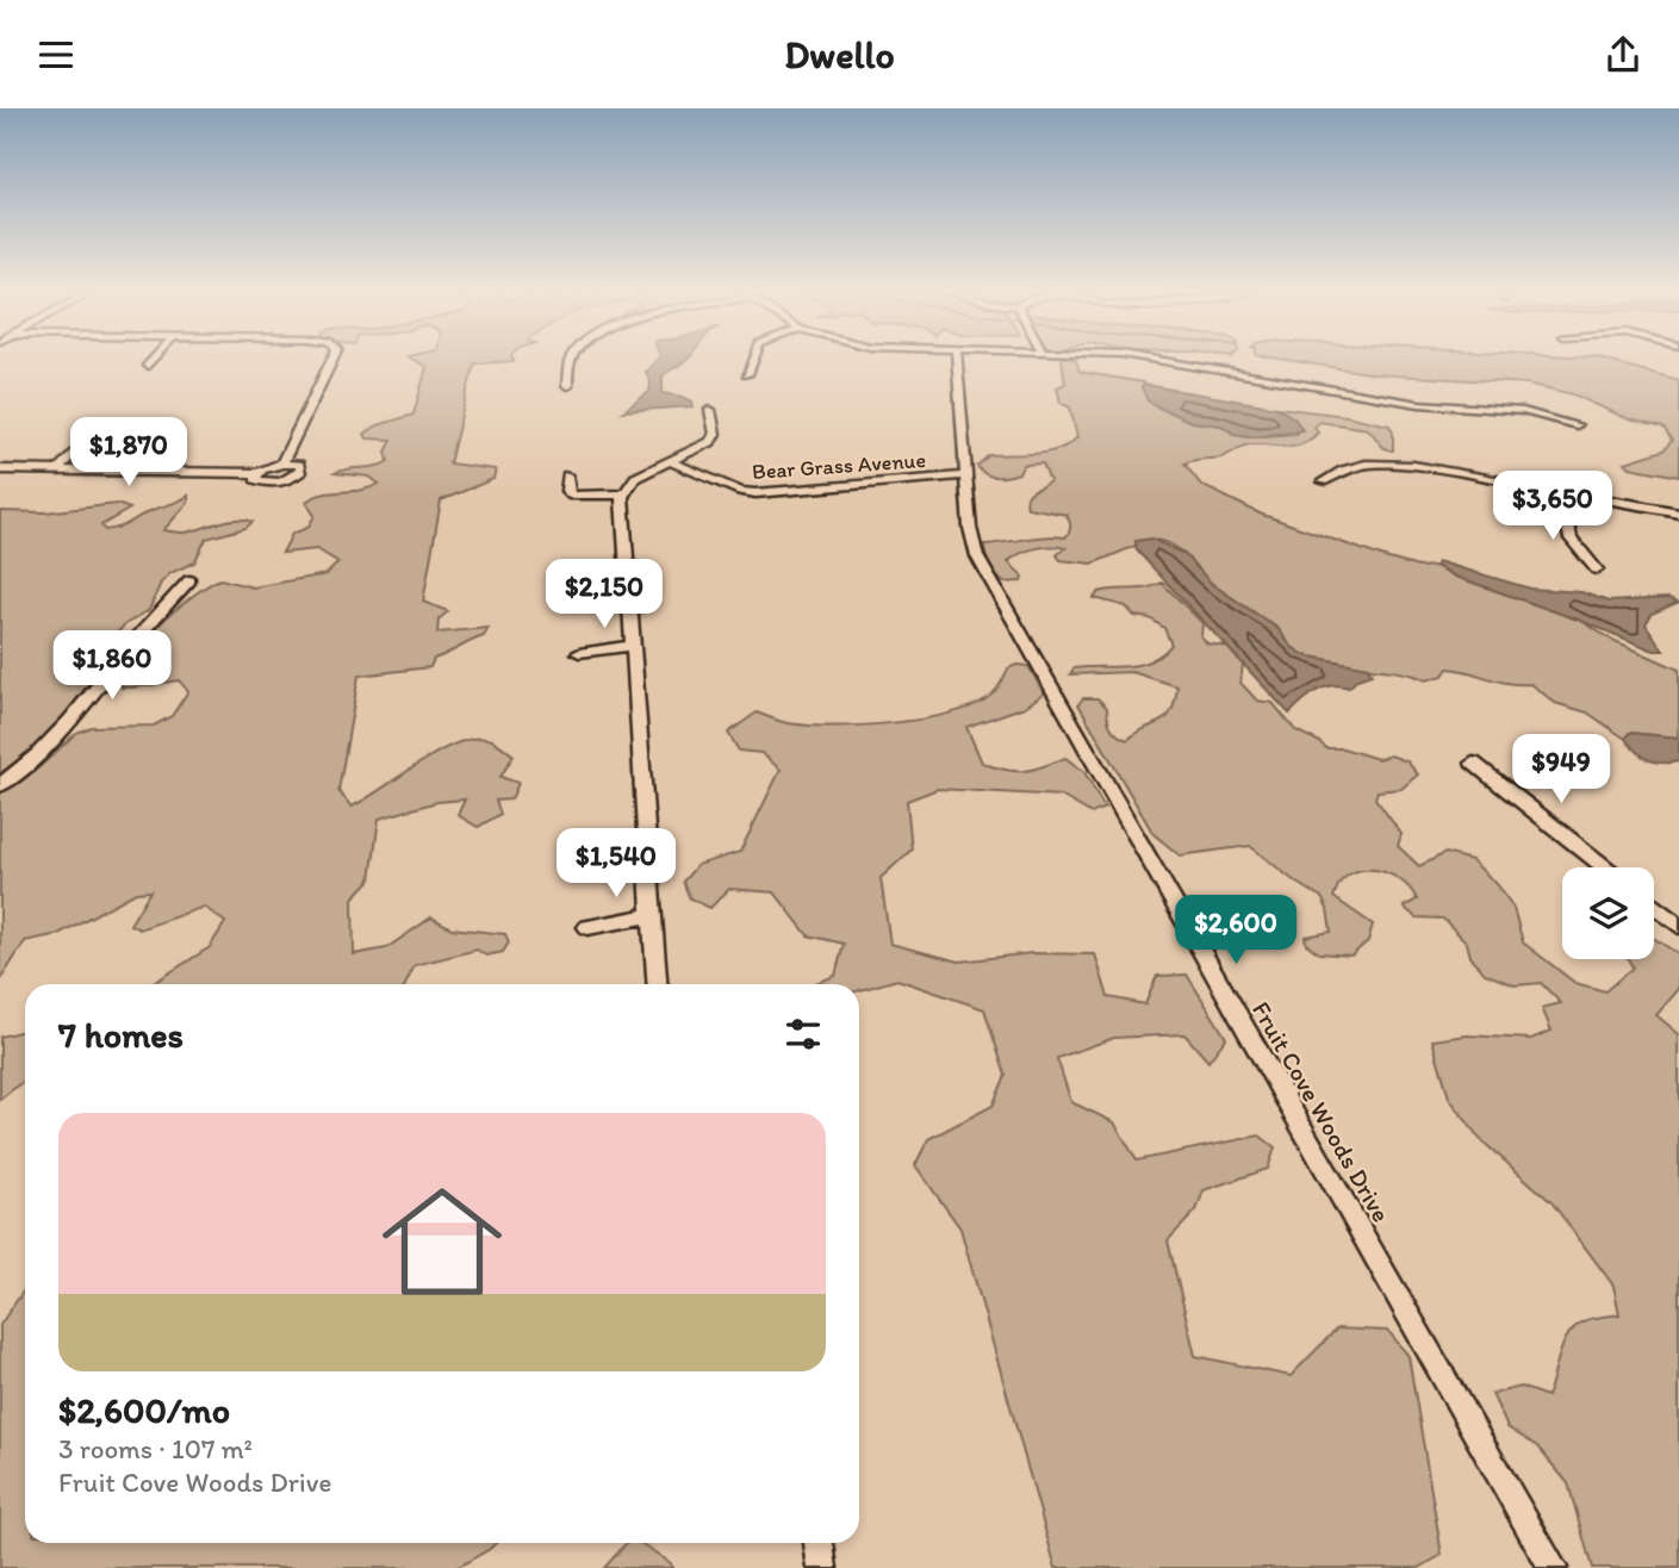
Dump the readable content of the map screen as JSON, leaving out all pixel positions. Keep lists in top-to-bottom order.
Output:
{
  "streets": {
    "street": ["Bear Grass Avenue", "Fruit Cove Woods Drive"]
  },
  "crossings": [
    ["Bear Grass Avenue", "Fruit Cove Woods Drive"]
  ],
  "page": {
    "header": "Dwello",
    "price": [
      "$1,870",
      "$3,650",
      "$2,150",
      "$1,860",
      "$949",
      "$1,540",
      "$2,600"
    ],
    "heading": "7 homes",
    "list": [
      {
        "name": "$2,600/mo",
        "note": "3 rooms · 107 m² · Fruit Cove Woods Drive"
      }
    ]
  }
}
